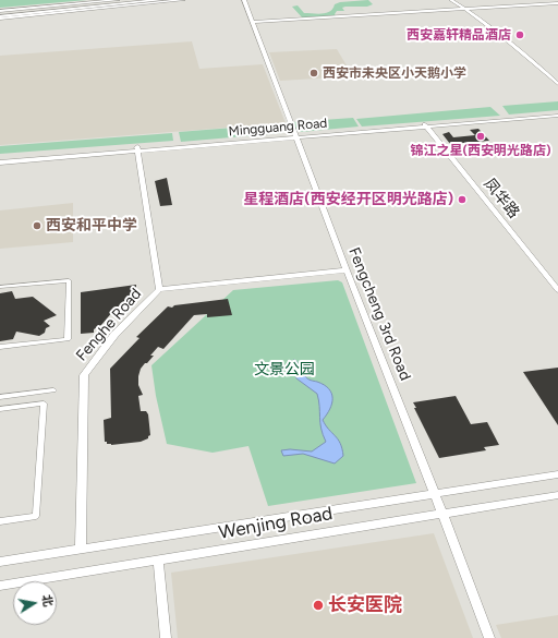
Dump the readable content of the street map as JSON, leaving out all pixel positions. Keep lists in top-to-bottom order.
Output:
{
  "streets": {
    "street": [
      "Mingguang Road",
      "凤华路",
      "Fengcheng 3rd Road",
      "Fenghe Road",
      "Wenjing Road"
    ]
  },
  "crossings": [
    ["Mingguang Road", "凤华路"],
    ["Mingguang Road", "Fengcheng 3rd Road"],
    ["Mingguang Road", "Fenghe Road"],
    ["Fengcheng 3rd Road", "Wenjing Road"],
    ["Fenghe Road", "Wenjing Road"]
  ],
  "parks": ["文景公园"],
  "places": [
    "西安嘉轩精品酒店",
    "西安市未央区小天鹅小学",
    "锦江之星(西安明光路店)",
    "星程酒店(西安经开区明光路店)",
    "西安和平中学",
    "长安医院"
  ],
  "north": "right"
}
